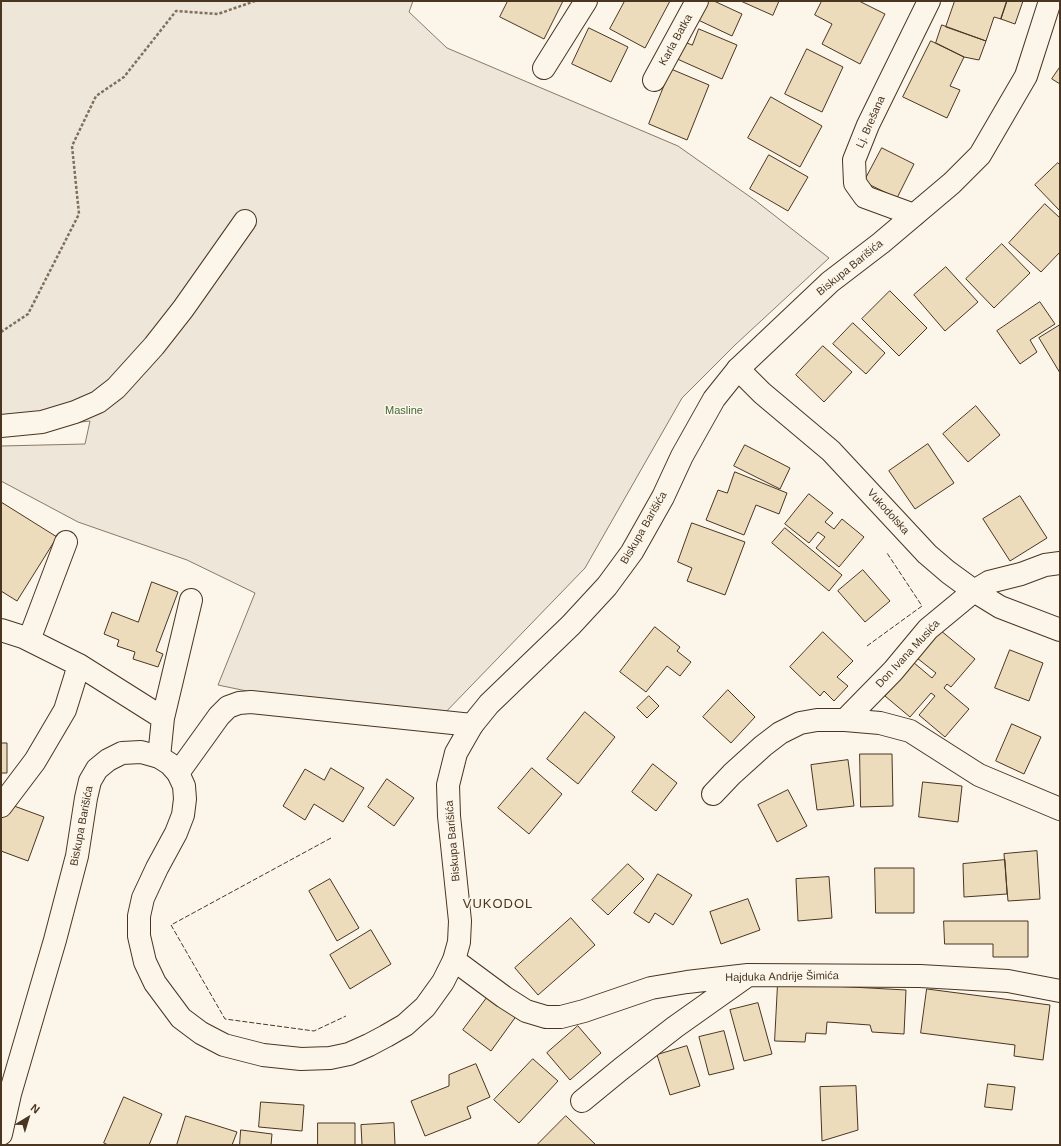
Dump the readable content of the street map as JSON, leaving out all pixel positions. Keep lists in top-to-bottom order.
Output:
{
  "streets": {
    "street": [
      "Karla Batka",
      "Lj. Brešana",
      "Biskupa Barišića",
      "Vukodolska",
      "Don Ivana Musića",
      "Hajduka Andrije Šimića"
    ]
  },
  "crossings": [
    ["Lj. Brešana", "Biskupa Barišića"],
    ["Biskupa Barišića", "Vukodolska"],
    ["Biskupa Barišića", "Hajduka Andrije Šimića"],
    ["Vukodolska", "Don Ivana Musića"]
  ],
  "districts": ["VUKODOL"],
  "parks": ["Masline"],
  "north": "top right"
}
